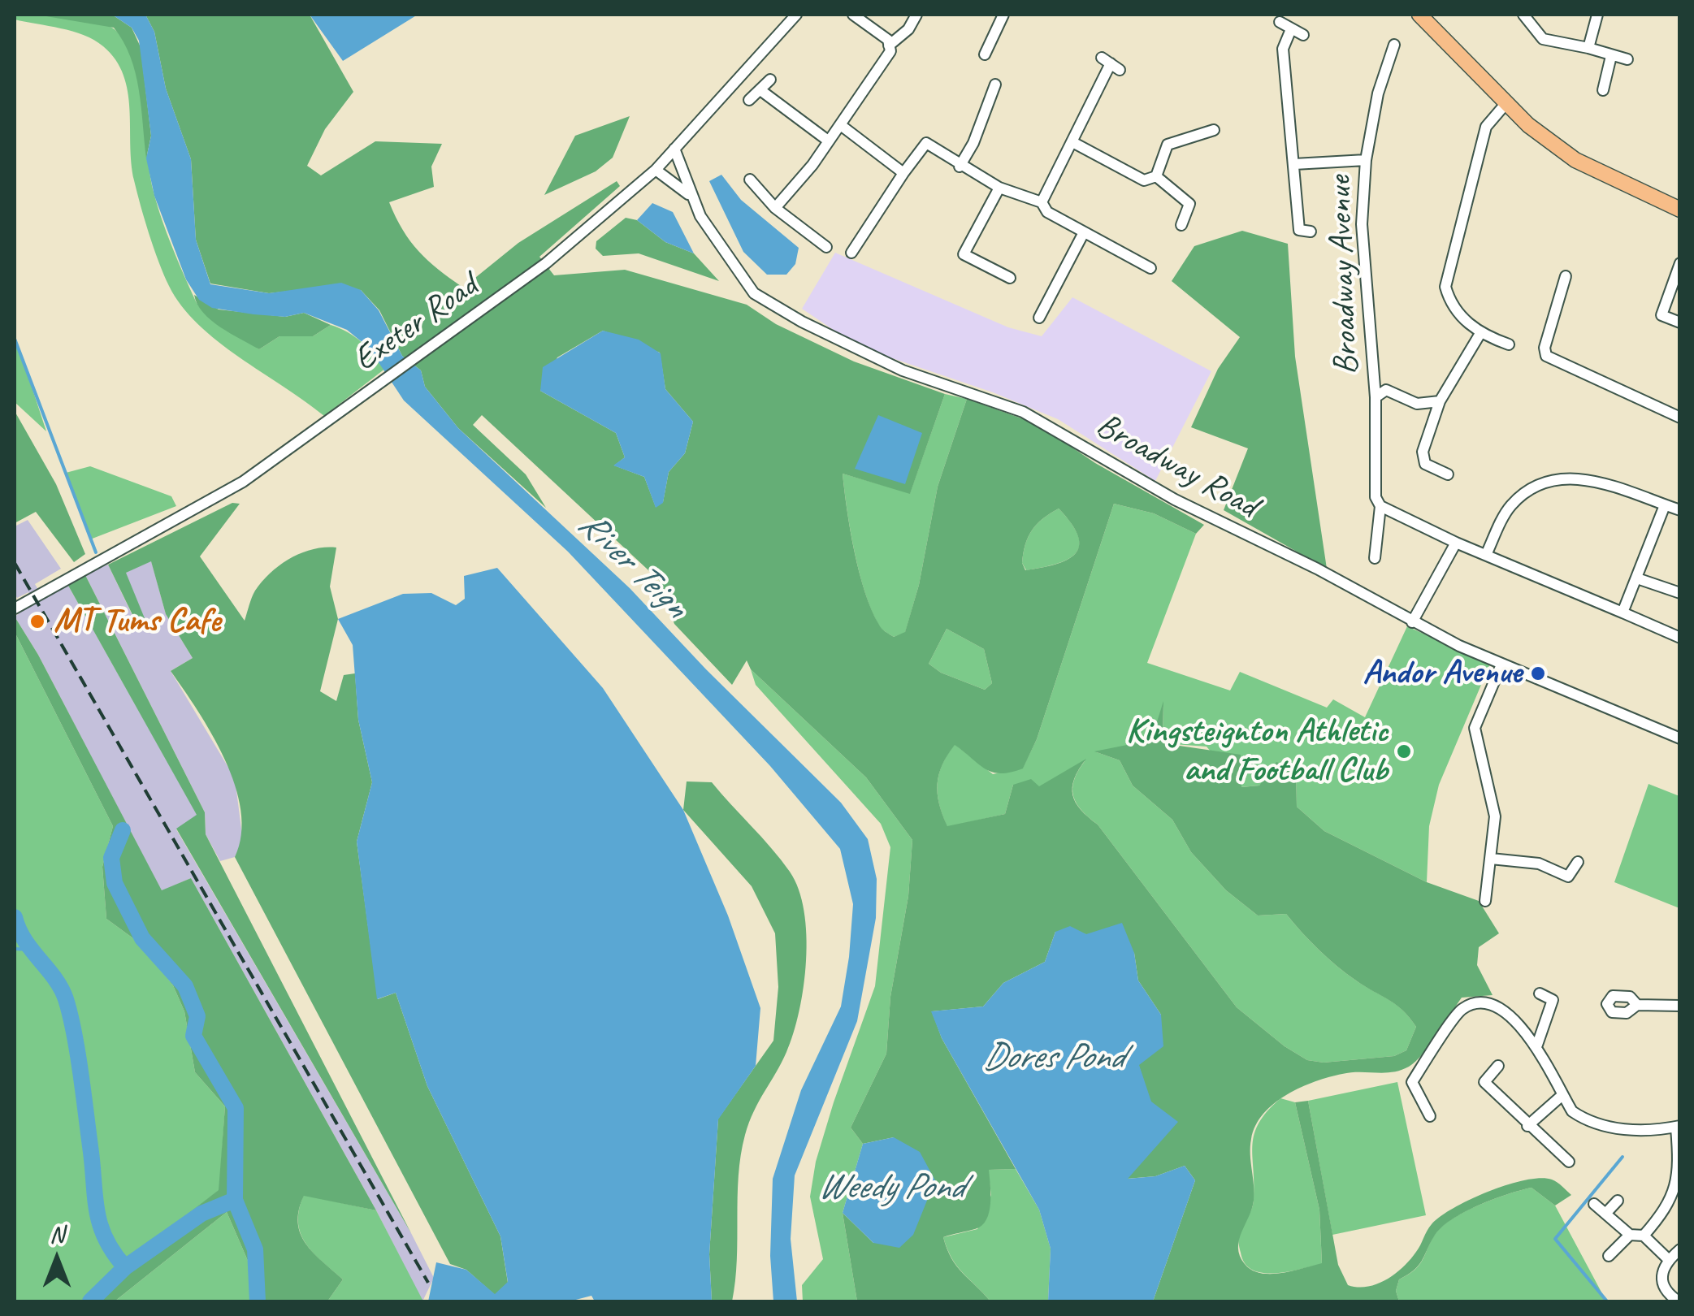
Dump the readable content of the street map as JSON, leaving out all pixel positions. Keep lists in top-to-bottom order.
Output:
{
  "streets": {
    "street": ["Broadway Avenue", "Exeter Road", "Broadway Road"]
  },
  "crossings": [
    ["Exeter Road", "Broadway Road"]
  ],
  "water": ["River Teign", "Dores Pond", "Weedy Pond"],
  "places": ["MT Tums Cafe", "Andor Avenue", "Kingsteignton Athletic and Football Club"],
  "north": "top"
}
